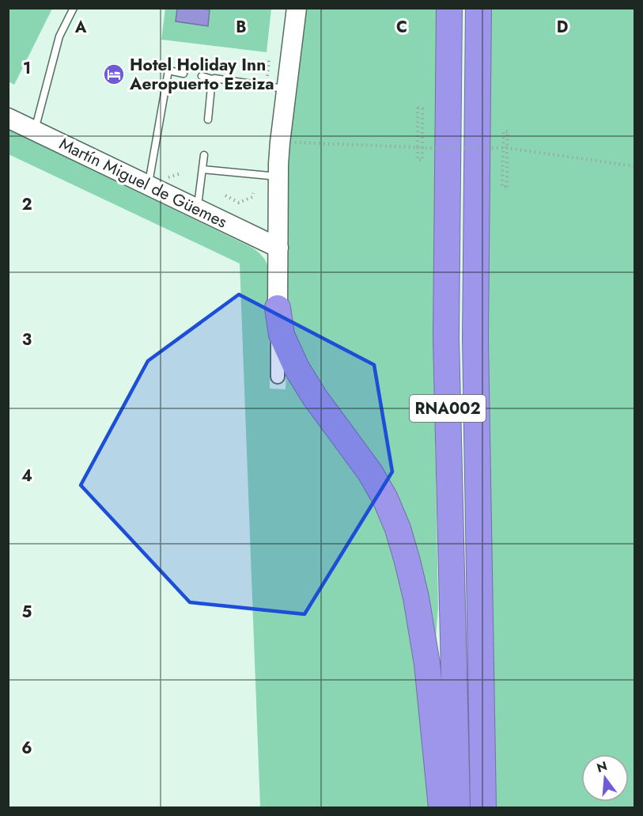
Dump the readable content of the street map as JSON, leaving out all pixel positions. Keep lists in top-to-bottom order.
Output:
{
  "streets": {
    "highway": ["RNA002"],
    "street": ["Martín Miguel de Güemes"]
  },
  "places": {
    "hotel": ["Hotel Holiday Inn Aeropuerto Ezeiza"]
  },
  "north": "top",
  "grid": {
    "columns": [
      "A",
      "B",
      "C",
      "D"
    ],
    "rows": [
      "1",
      "2",
      "3",
      "4",
      "5",
      "6"
    ]
  }
}
